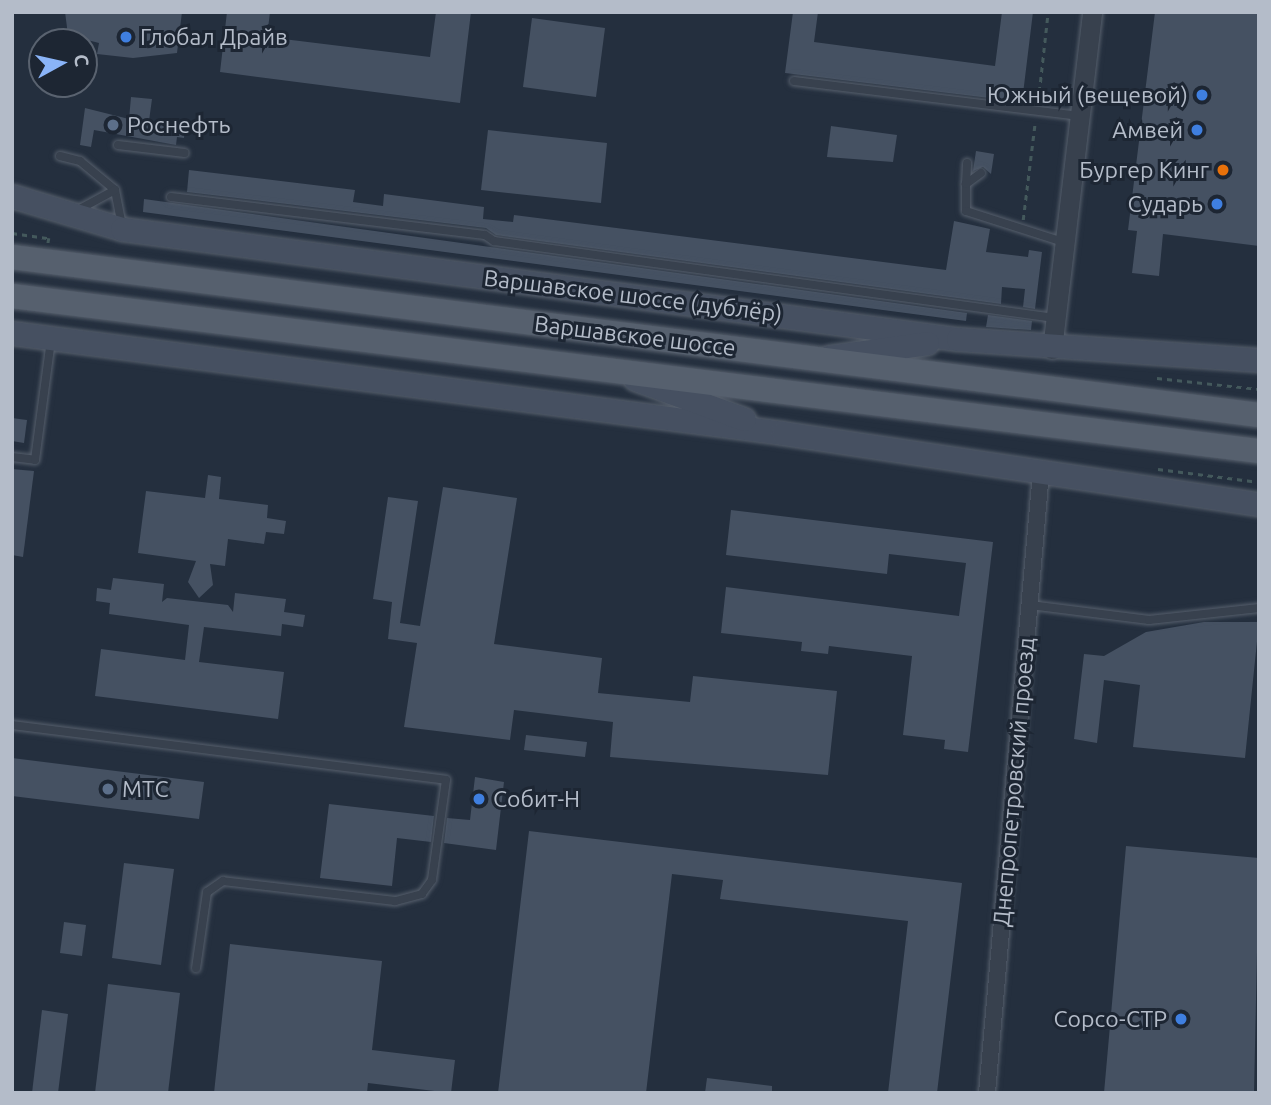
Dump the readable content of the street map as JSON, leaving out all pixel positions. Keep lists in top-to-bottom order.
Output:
{
  "streets": {
    "main road": ["Варшавское шоссе (дублёр)", "Варшавское шоссе"],
    "street": ["Днепропетровский проезд"]
  },
  "places": [
    "Глобал Драйв",
    "Южный (вещевой)",
    "Роснефть",
    "Амвей",
    "Бургер Кинг",
    "Сударь",
    "МТС",
    "Собит-Н",
    "Сорсо-СТР"
  ],
  "north": "right"
}
